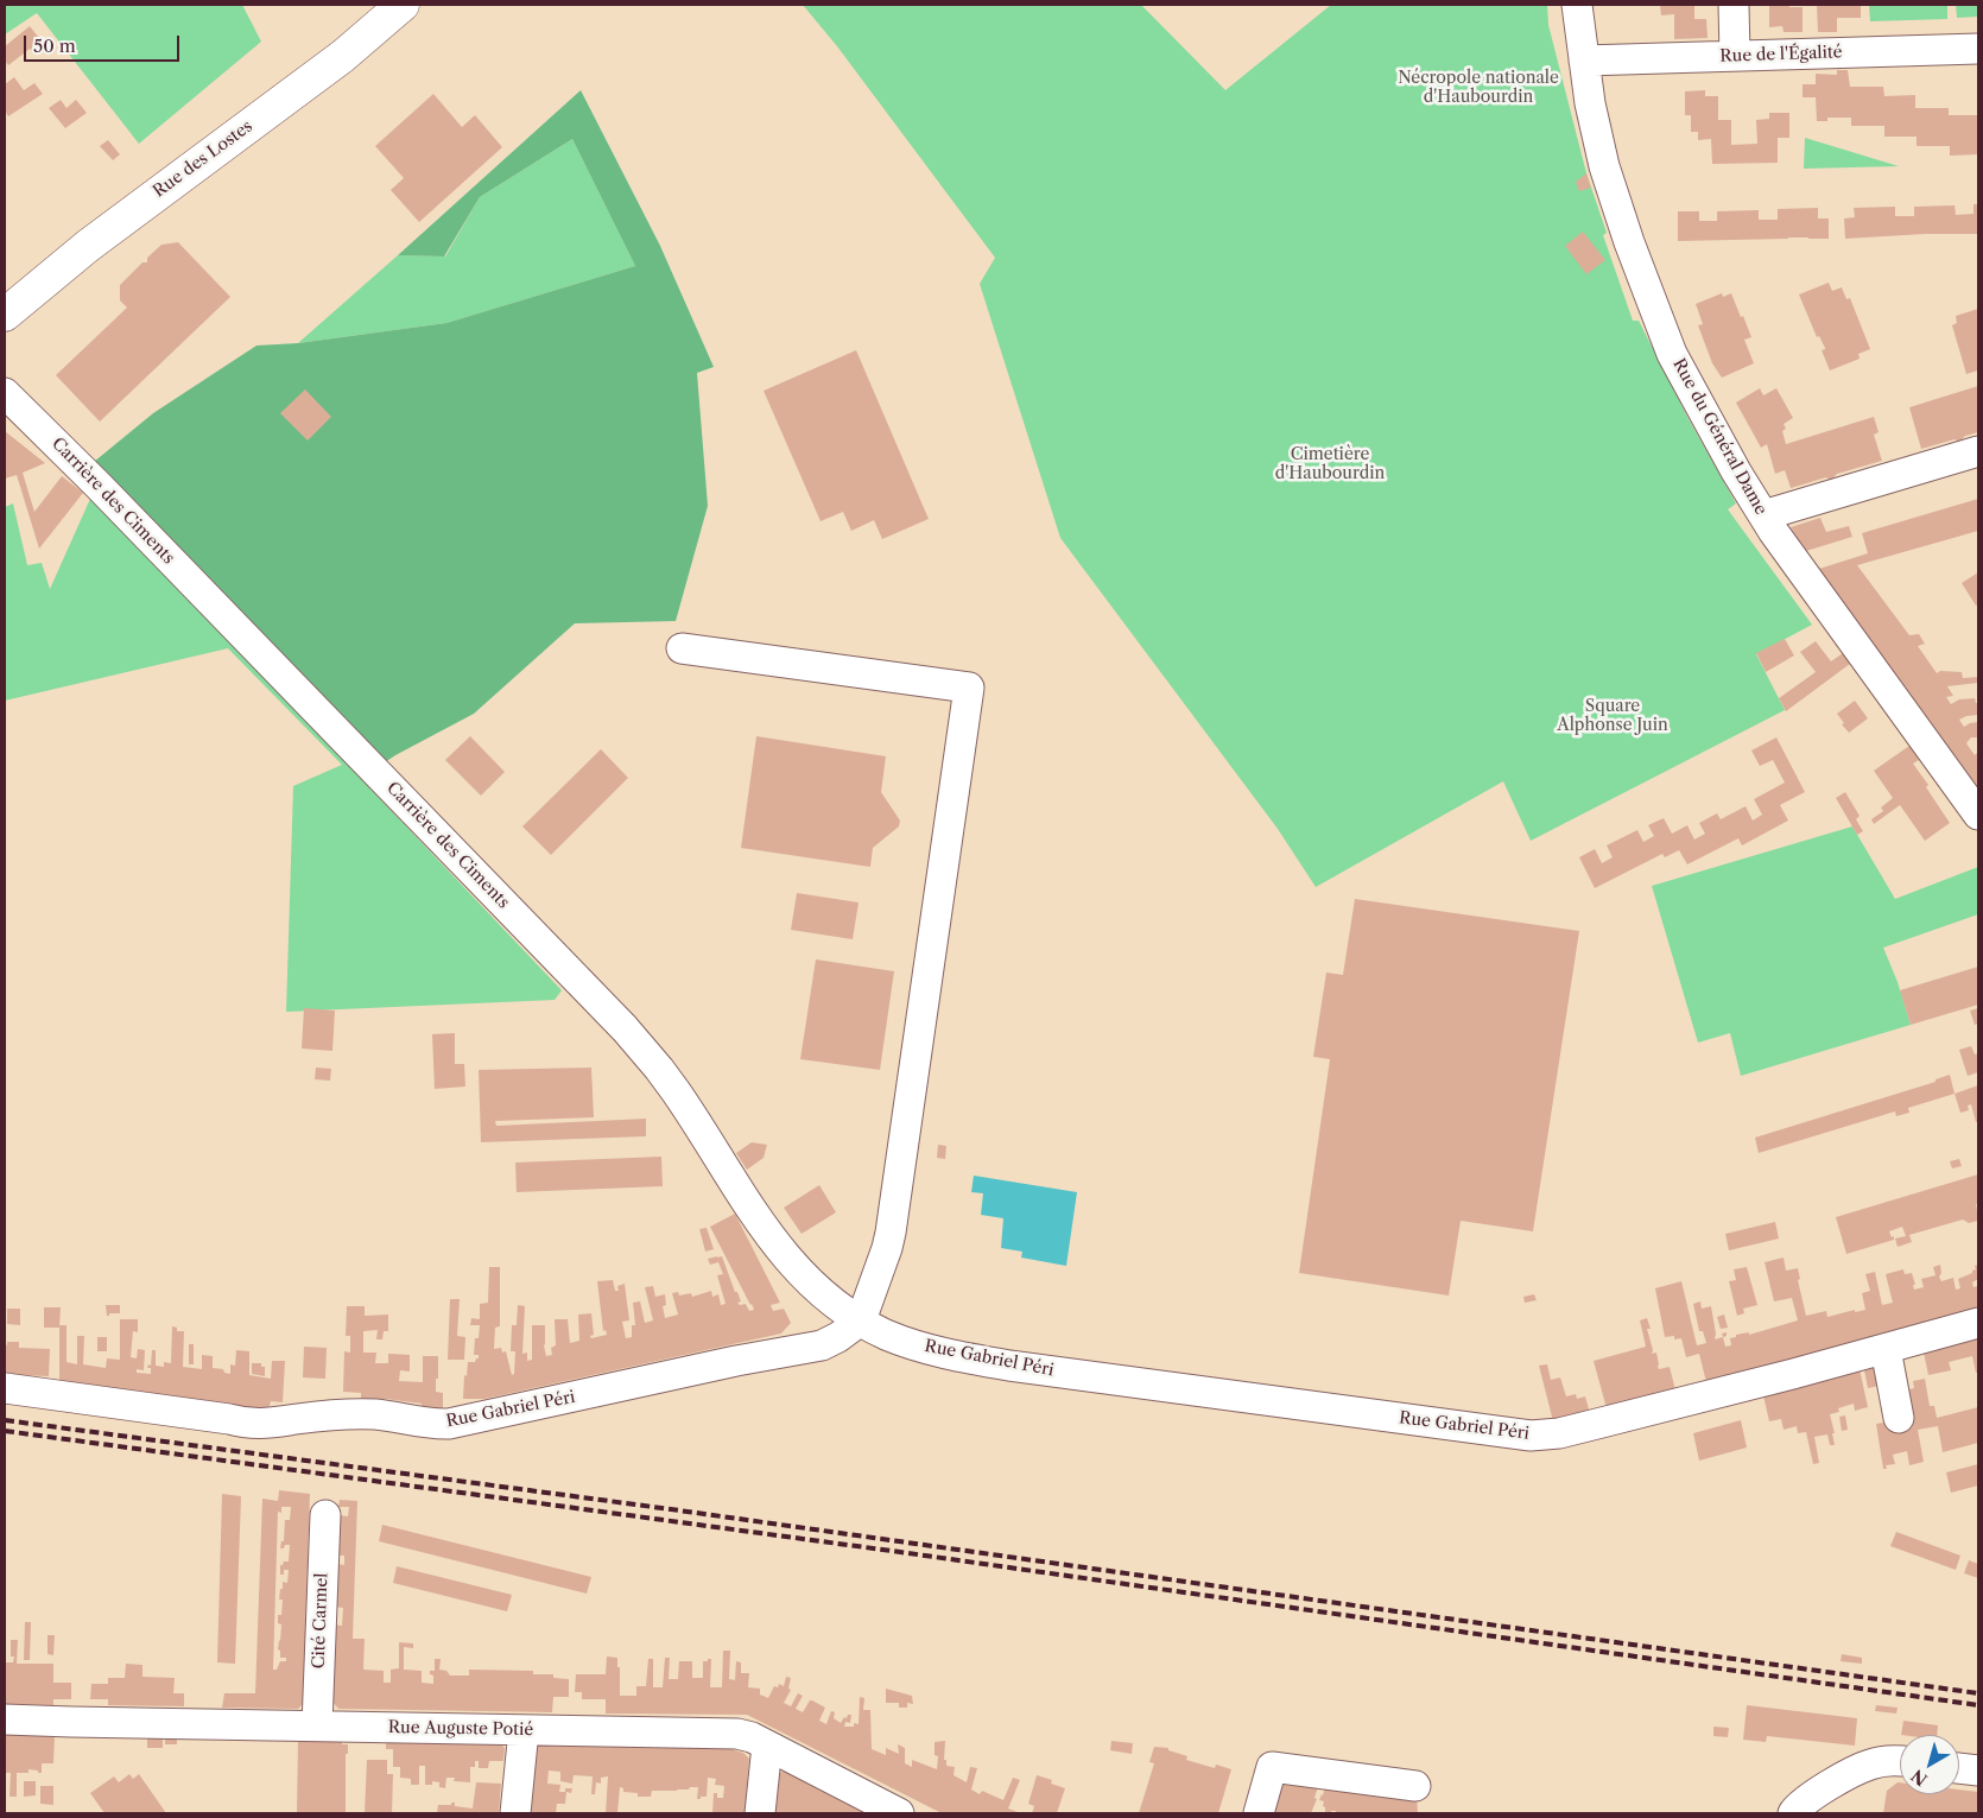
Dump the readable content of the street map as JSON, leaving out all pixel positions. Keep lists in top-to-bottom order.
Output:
{
  "streets": {
    "main road": ["Rue des Lostes"],
    "street": [
      "Rue de l'Égalité",
      "Rue du Général Dame",
      "Carrière des Ciments",
      "Rue Gabriel Péri",
      "Cité Carmel",
      "Rue Auguste Potié"
    ]
  },
  "crossings": [
    ["Rue de l'Égalité", "Rue du Général Dame"],
    ["Carrière des Ciments", "Rue Gabriel Péri"],
    ["Cité Carmel", "Rue Auguste Potié"]
  ],
  "parks": ["Nécropole nationale d'Haubourdin", "Cimetière d'Haubourdin", "Square Alphonse Juin"],
  "scale_bar": "50 m",
  "north": "bottom left"
}
